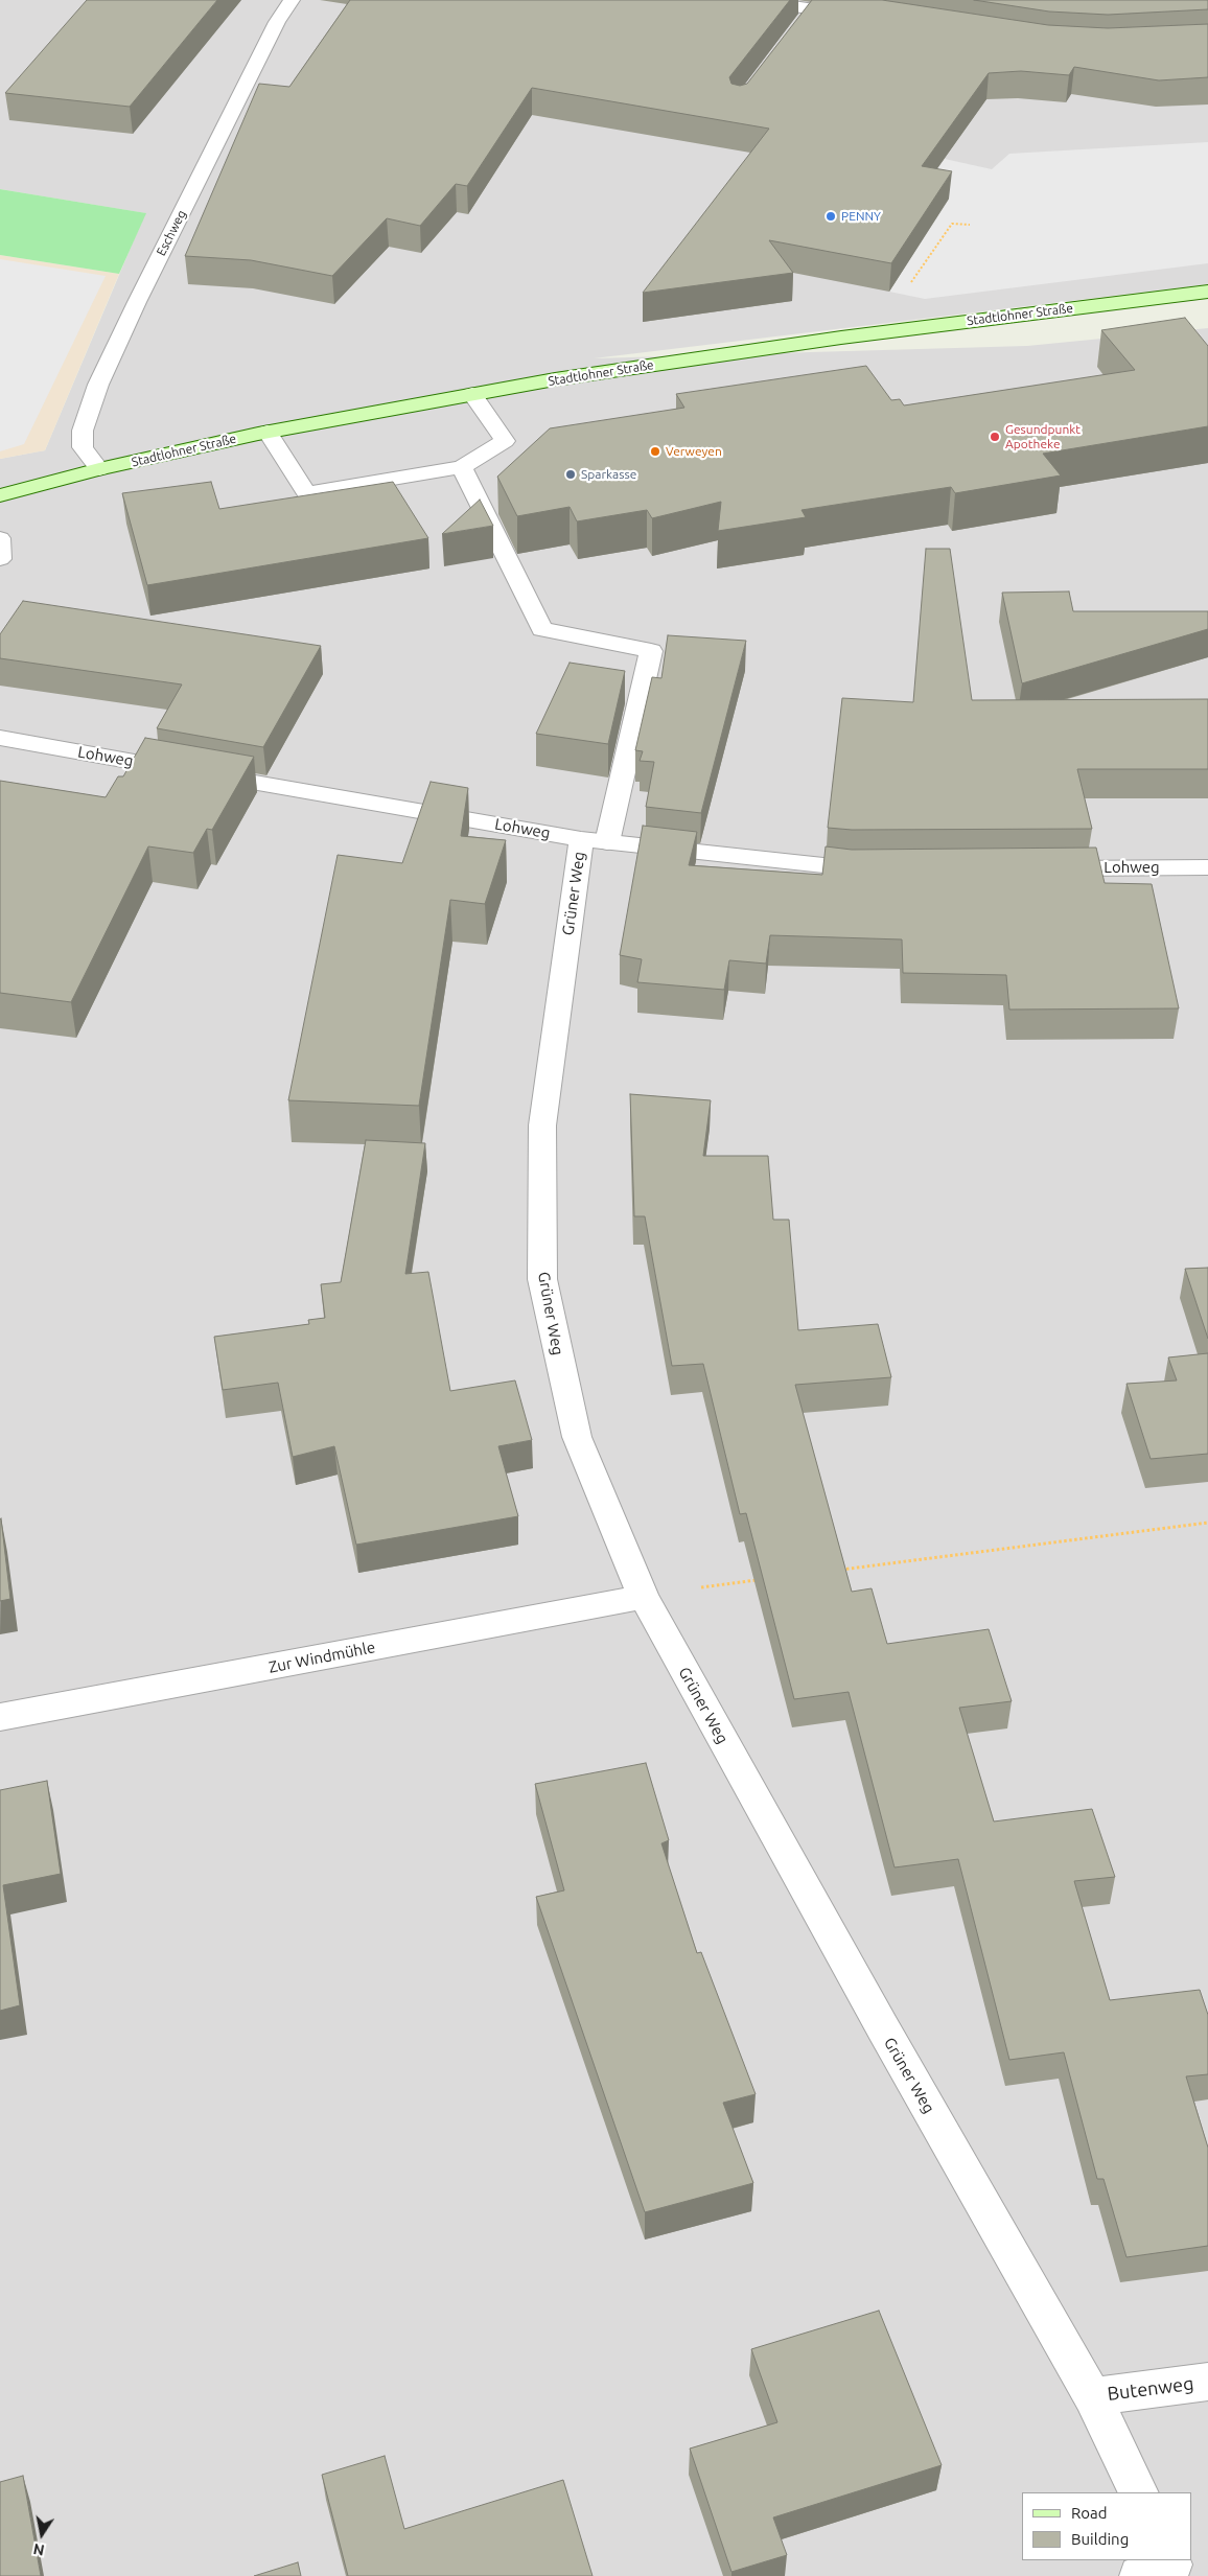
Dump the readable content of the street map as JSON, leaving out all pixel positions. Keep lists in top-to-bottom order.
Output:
{
  "streets": {
    "main road": ["Stadtlohner Straße"],
    "street": [
      "Eschweg",
      "Lohweg",
      "Grüner Weg",
      "Zur Windmühle",
      "Butenweg"
    ]
  },
  "crossings": [
    ["Eschweg", "Stadtlohner Straße"],
    ["Lohweg", "Grüner Weg"],
    ["Grüner Weg", "Zur Windmühle"],
    ["Grüner Weg", "Butenweg"]
  ],
  "places": [
    "PENNY",
    "Gesundpunkt Apotheke",
    "Verweyen",
    "Sparkasse"
  ],
  "legend": ["Road", "Building"],
  "north": "bottom"
}
